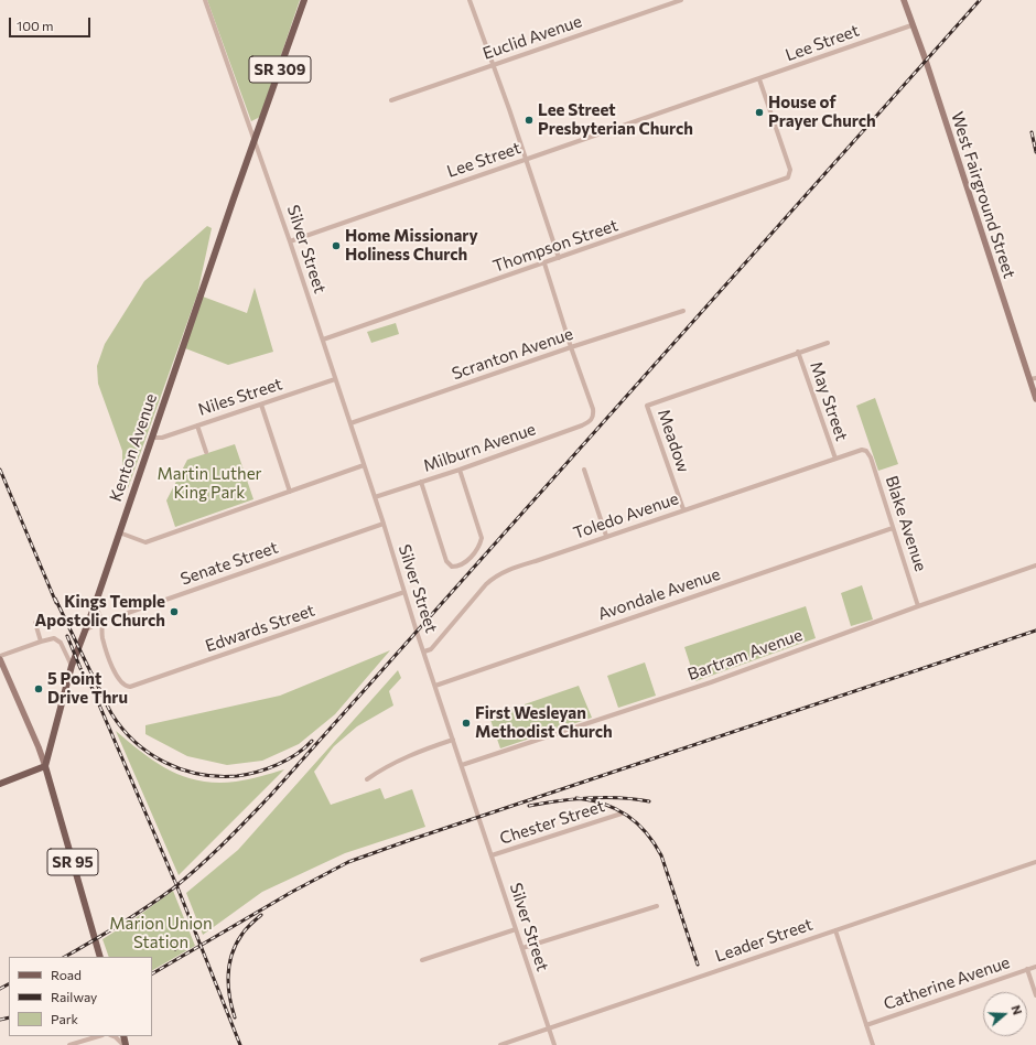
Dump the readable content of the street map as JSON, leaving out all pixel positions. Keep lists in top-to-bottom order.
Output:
{
  "streets": {
    "main road": ["SR 309", "Kenton Avenue", "SR 95"],
    "street": [
      "Euclid Avenue",
      "Lee Street",
      "West Fairground Street",
      "Thompson Street",
      "Silver Street",
      "Scranton Avenue",
      "Niles Street",
      "May Street",
      "Meadow",
      "Milburn Avenue",
      "Toledo Avenue",
      "Blake Avenue",
      "Senate Street",
      "Avondale Avenue",
      "Edwards Street",
      "Bartram Avenue",
      "Chester Street",
      "Leader Street",
      "Catherine Avenue"
    ]
  },
  "crossings": [
    ["Lee Street", "West Fairground Street"],
    ["Lee Street", "Thompson Street"],
    ["Lee Street", "Silver Street"],
    ["SR 309", "Silver Street"],
    ["SR 309", "Kenton Avenue"],
    ["Thompson Street", "Silver Street"],
    ["Silver Street", "Scranton Avenue"],
    ["Silver Street", "Niles Street"],
    ["Silver Street", "Kenton Avenue"],
    ["Silver Street", "Milburn Avenue"],
    ["Silver Street", "Toledo Avenue"],
    ["Silver Street", "Senate Street"],
    ["Silver Street", "Avondale Avenue"],
    ["Silver Street", "Edwards Street"],
    ["Silver Street", "Bartram Avenue"],
    ["Silver Street", "Chester Street"],
    ["Silver Street", "Leader Street"],
    ["Scranton Avenue", "Milburn Avenue"],
    ["Niles Street", "Kenton Avenue"],
    ["May Street", "Meadow"],
    ["May Street", "Toledo Avenue"],
    ["Meadow", "Toledo Avenue"],
    ["Kenton Avenue", "Senate Street"],
    ["Kenton Avenue", "SR 95"],
    ["Toledo Avenue", "Blake Avenue"],
    ["Blake Avenue", "Avondale Avenue"],
    ["Blake Avenue", "Bartram Avenue"],
    ["Senate Street", "Edwards Street"]
  ],
  "parks": ["Martin Luther King Park", "Marion Union Station"],
  "places": [
    "House of Prayer Church",
    "Lee Street Presbyterian Church",
    "Home Missionary Holiness Church",
    "Kings Temple Apostolic Church",
    "5 Point Drive Thru",
    "First Wesleyan Methodist Church"
  ],
  "legend": ["Road", "Railway", "Park"],
  "scale_bar": "100 m",
  "north": "right"
}
